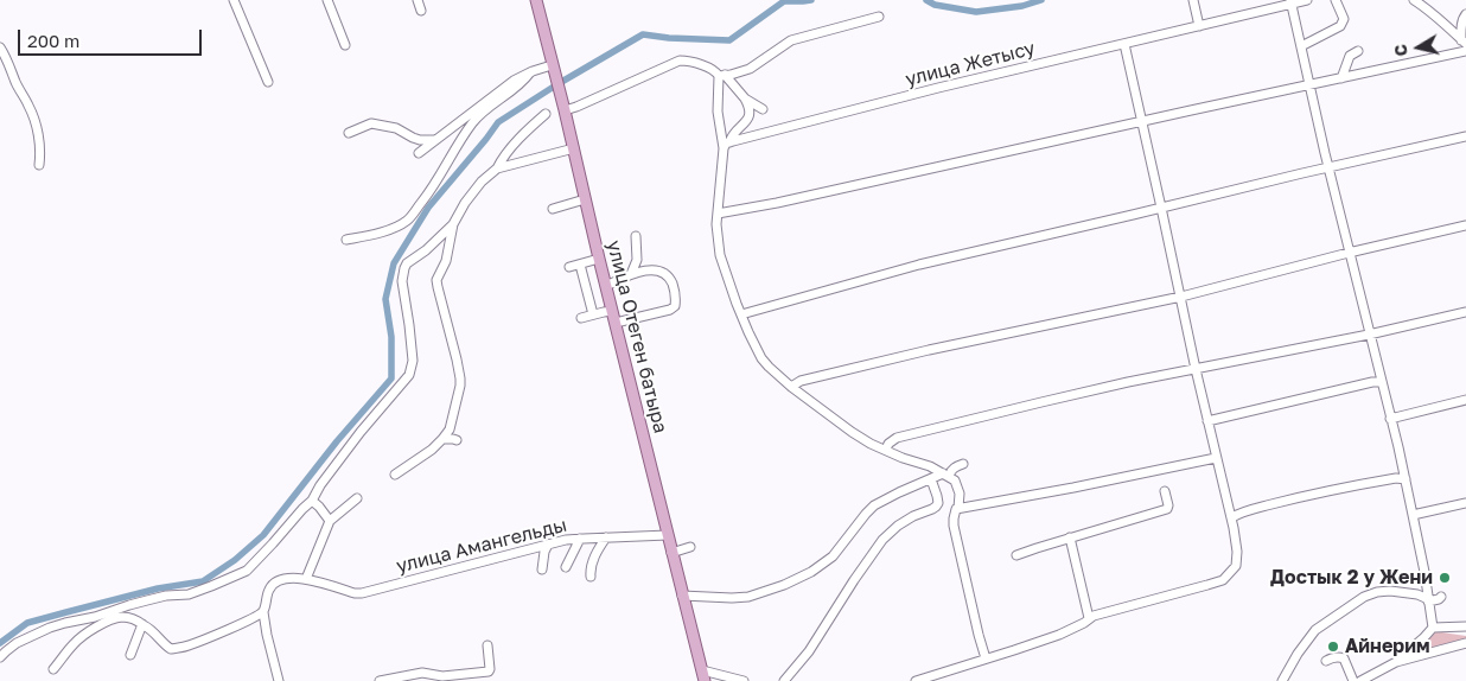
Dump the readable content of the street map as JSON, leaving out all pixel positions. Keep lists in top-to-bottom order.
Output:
{
  "streets": {
    "main road": ["улица Отеген батыра"],
    "street": ["улица Жетысу", "улица Амангельды"]
  },
  "crossings": [
    ["улица Отеген батыра", "улица Амангельды"]
  ],
  "places": ["Достык 2 у Жени", "Айнерим"],
  "scale_bar": "200 m",
  "north": "left"
}
